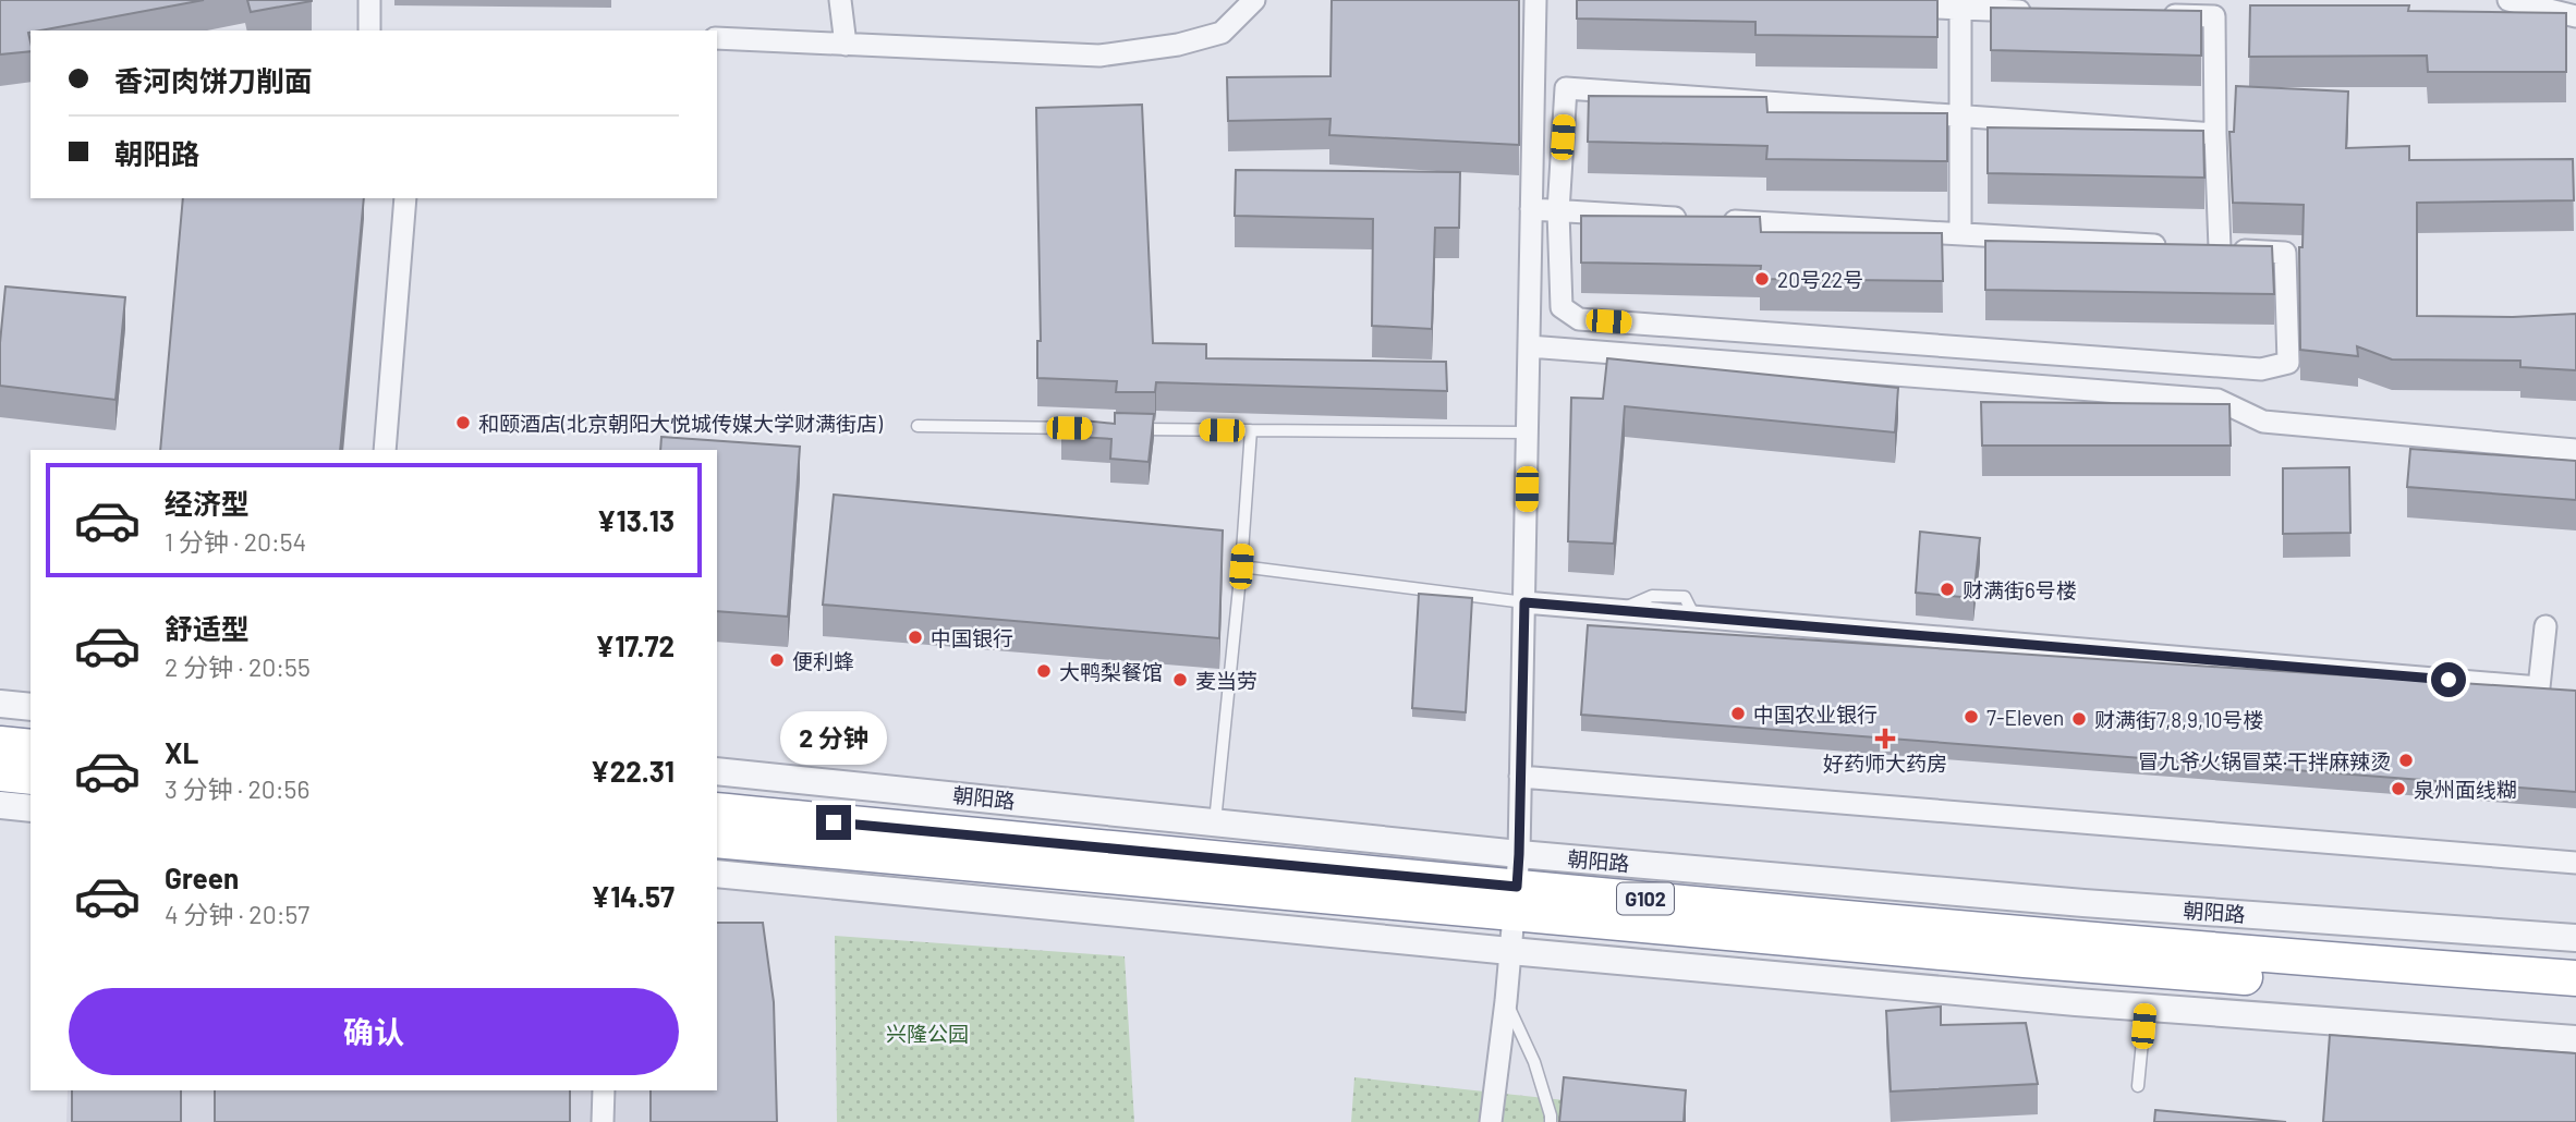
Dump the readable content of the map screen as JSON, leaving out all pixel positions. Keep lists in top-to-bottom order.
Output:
{
  "streets": {
    "highway": ["朝阳路", "G102"]
  },
  "parks": ["兴隆公园"],
  "places": {
    "other": [
      "20号22号",
      "和颐酒店(北京朝阳大悦城传媒大学财满街店)",
      "财满街6号楼",
      "中国银行",
      "便利蜂",
      "大鸭梨餐馆",
      "麦当劳",
      "中国农业银行",
      "7-Eleven",
      "财满街7,8,9,10号楼",
      "冒九爷火锅冒菜·干拌麻辣烫",
      "泉州面线糊"
    ],
    "health": ["好药师大药房"]
  },
  "page": {
    "banner": ["香河肉饼刀削面", "朝阳路"],
    "list": [
      {
        "name": "经济型",
        "note": "1 分钟 · 20:54",
        "value": "¥13.13"
      },
      {
        "name": "舒适型",
        "note": "2 分钟 · 20:55",
        "value": "¥17.72"
      },
      {
        "name": "XL",
        "note": "3 分钟 · 20:56",
        "value": "¥22.31"
      },
      {
        "name": "Green",
        "note": "4 分钟 · 20:57",
        "value": "¥14.57"
      }
    ],
    "bubble": "2 分钟",
    "buttons": "确认"
  }
}
